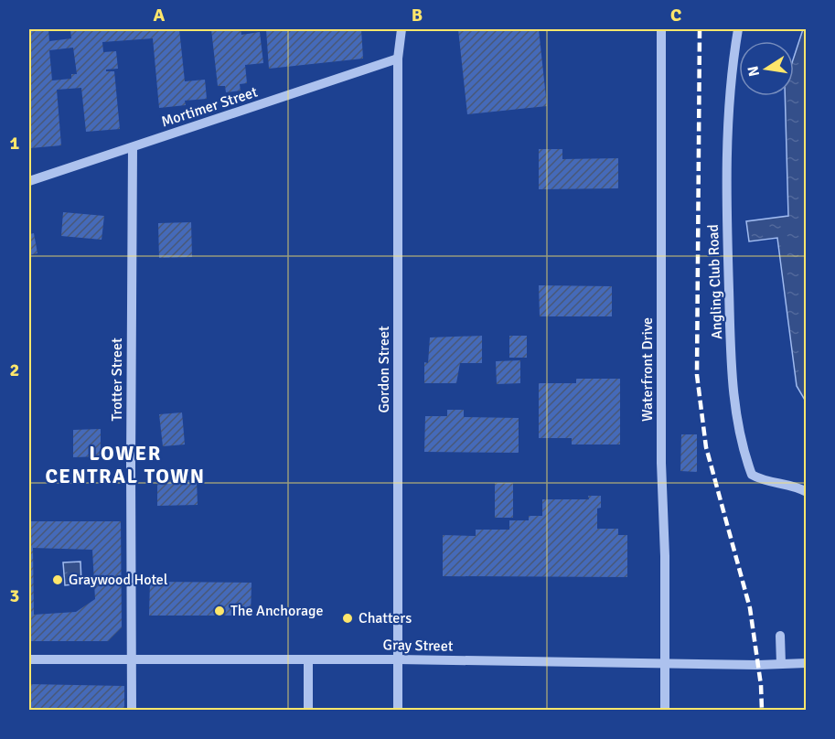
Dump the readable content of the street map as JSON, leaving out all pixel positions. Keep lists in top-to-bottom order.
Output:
{
  "streets": {
    "street": [
      "Mortimer Street",
      "Angling Club Road",
      "Gordon Street",
      "Waterfront Drive",
      "Trotter Street",
      "Gray Street"
    ]
  },
  "crossings": [
    ["Mortimer Street", "Gordon Street"],
    ["Mortimer Street", "Trotter Street"],
    ["Gordon Street", "Gray Street"],
    ["Waterfront Drive", "Gray Street"],
    ["Trotter Street", "Gray Street"]
  ],
  "districts": ["LOWER CENTRAL TOWN"],
  "places": ["Graywood Hotel", "The Anchorage", "Chatters"],
  "north": "left",
  "grid": {
    "columns": ["A", "B", "C"],
    "rows": ["1", "2", "3"]
  }
}
